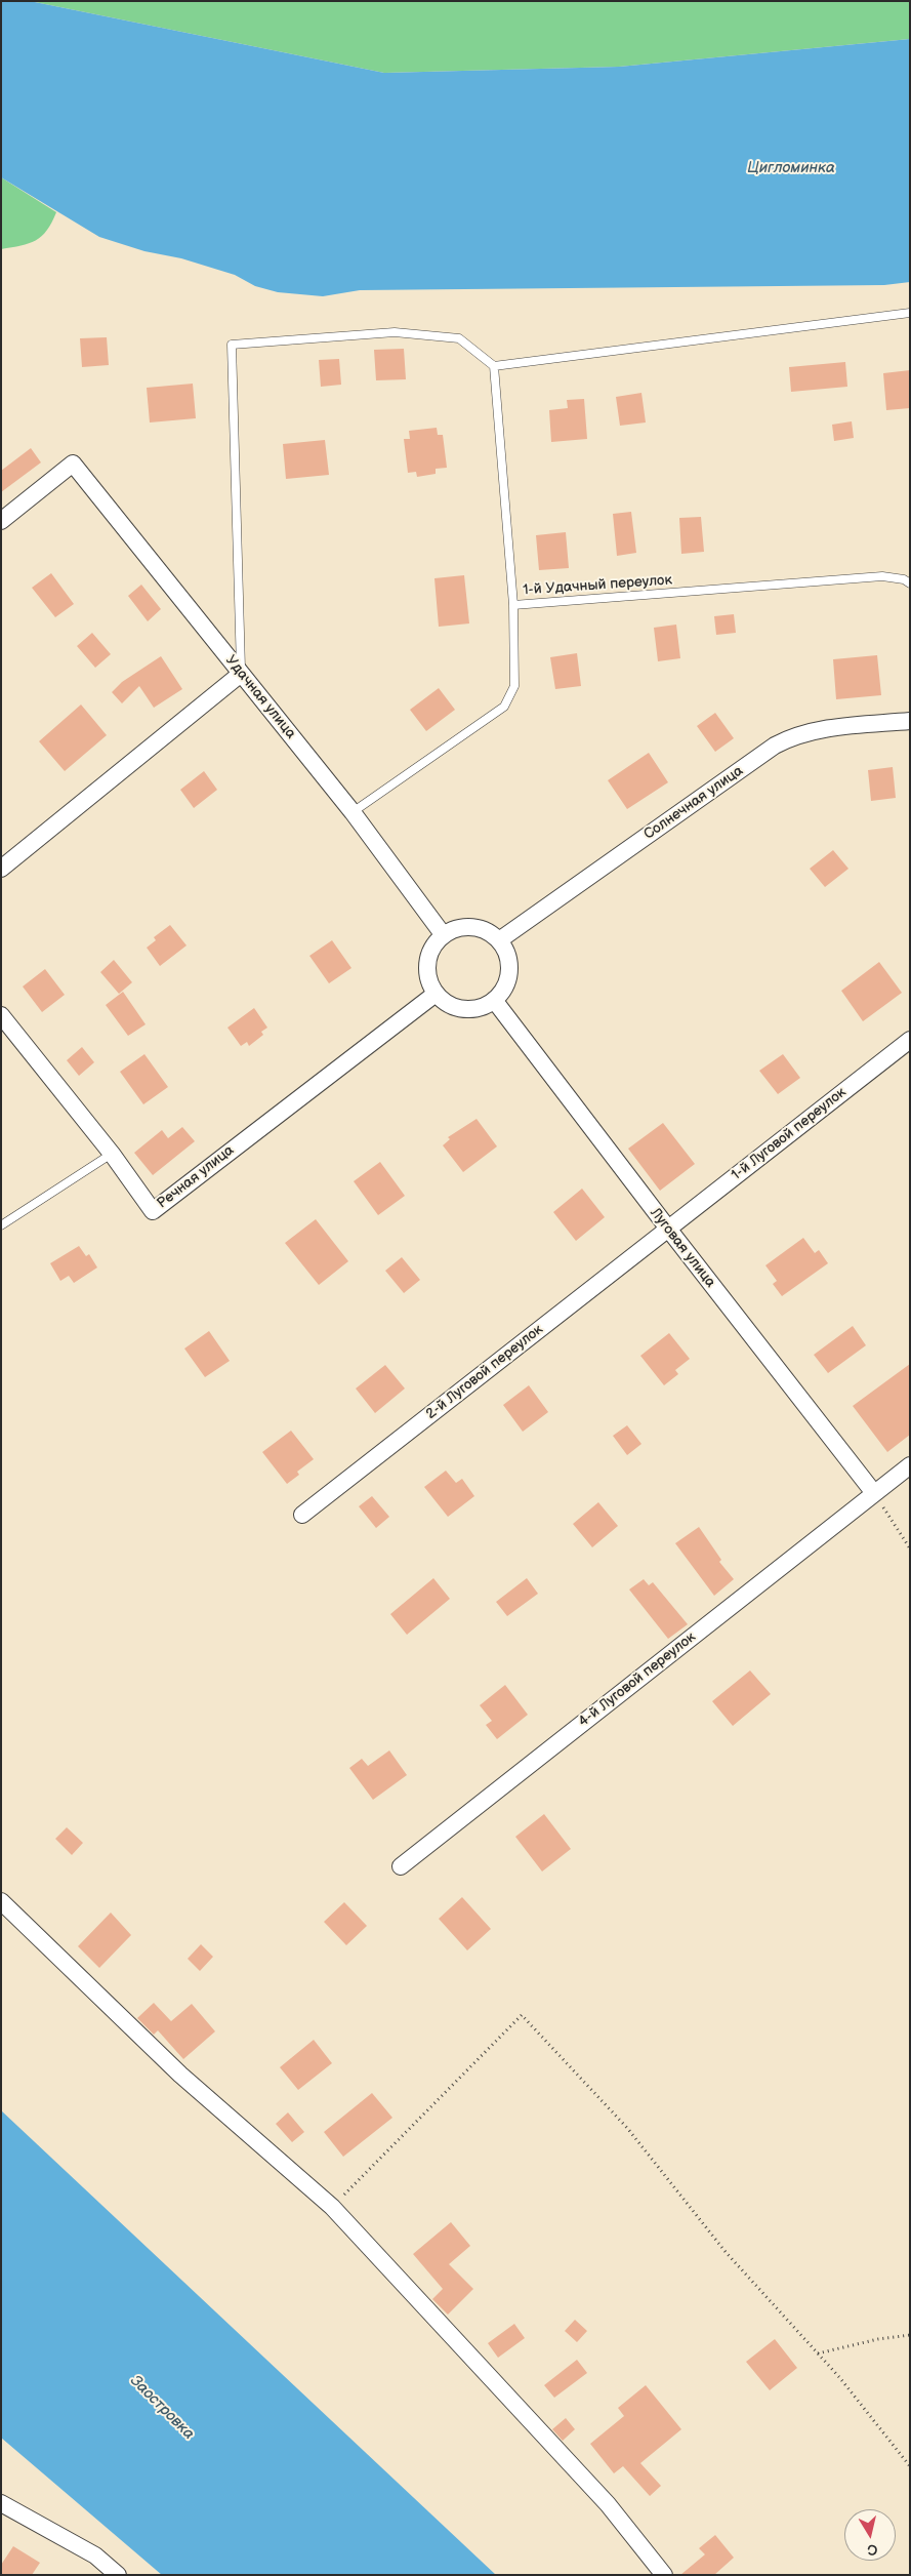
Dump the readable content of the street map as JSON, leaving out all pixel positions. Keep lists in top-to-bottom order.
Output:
{
  "streets": {
    "street": [
      "Удачная улица",
      "Солнечная улица",
      "1-й Луговой переулок",
      "Речная улица",
      "Луговая улица",
      "2-й Луговой переулок",
      "4-й Луговой переулок"
    ],
    "lane": ["1-й Удачный переулок"]
  },
  "crossings": [
    ["1-й Удачный переулок", "Удачная улица"],
    ["Удачная улица", "Солнечная улица"],
    ["Удачная улица", "Речная улица"],
    ["Удачная улица", "Луговая улица"],
    ["Солнечная улица", "Речная улица"],
    ["Солнечная улица", "Луговая улица"],
    ["1-й Луговой переулок", "Луговая улица"],
    ["1-й Луговой переулок", "2-й Луговой переулок"],
    ["Речная улица", "Луговая улица"],
    ["Луговая улица", "2-й Луговой переулок"],
    ["Луговая улица", "4-й Луговой переулок"]
  ],
  "water": ["Цигломинка", "Заостровка"],
  "north": "bottom"
}
